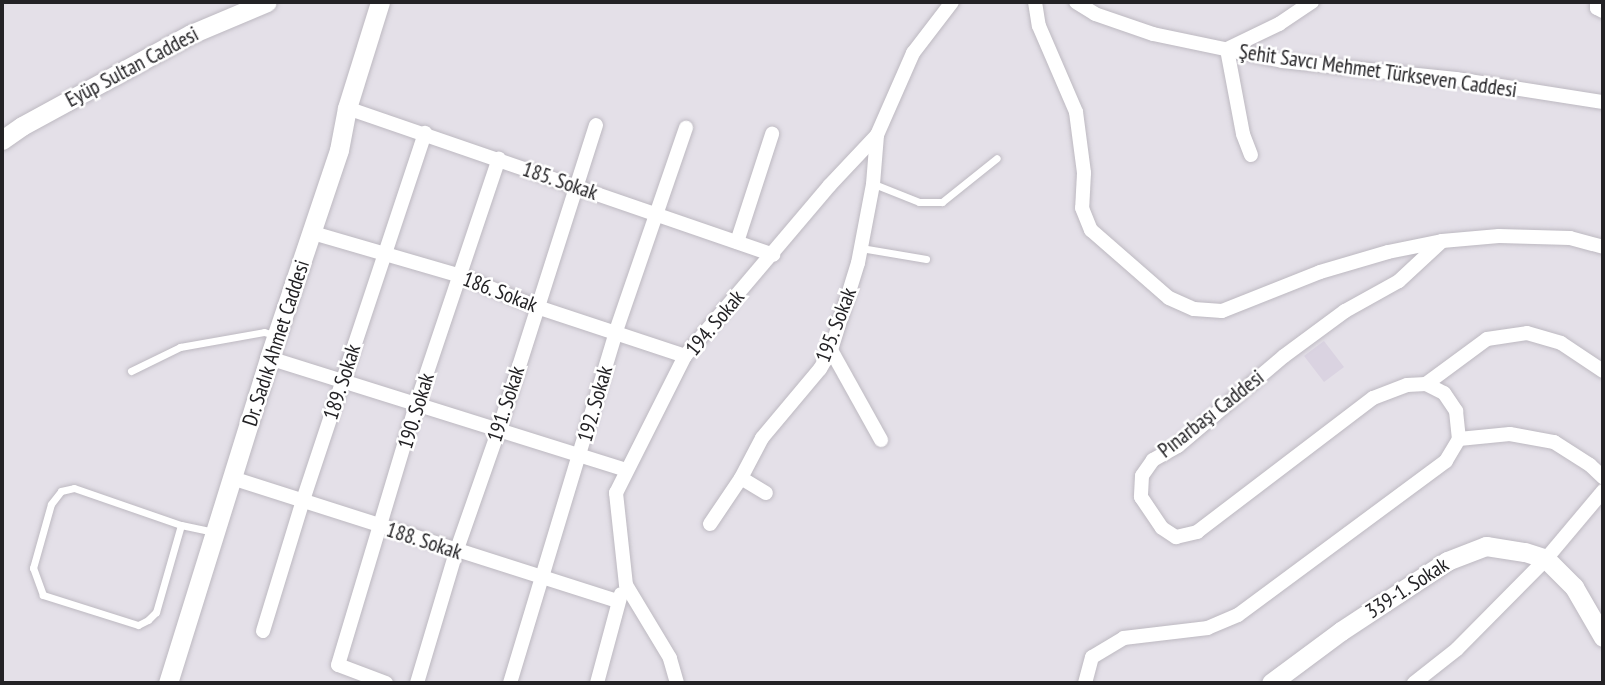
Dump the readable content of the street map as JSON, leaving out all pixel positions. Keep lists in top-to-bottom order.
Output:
{
  "streets": {
    "street": [
      "Eyüp Sultan Caddesi",
      "Şehit Savcı Mehmet Türkseven Caddesi",
      "185. Sokak",
      "186. Sokak",
      "194. Sokak",
      "195. Sokak",
      "Dr. Sadık Ahmet Caddesi",
      "189. Sokak",
      "191. Sokak",
      "192. Sokak",
      "190. Sokak",
      "Pınarbaşı Caddesi",
      "188. Sokak",
      "339-1. Sokak"
    ]
  },
  "crossings": [
    ["185. Sokak", "194. Sokak"],
    ["185. Sokak", "Dr. Sadık Ahmet Caddesi"],
    ["185. Sokak", "189. Sokak"],
    ["185. Sokak", "191. Sokak"],
    ["185. Sokak", "192. Sokak"],
    ["185. Sokak", "190. Sokak"],
    ["186. Sokak", "194. Sokak"],
    ["186. Sokak", "Dr. Sadık Ahmet Caddesi"],
    ["186. Sokak", "189. Sokak"],
    ["186. Sokak", "191. Sokak"],
    ["186. Sokak", "192. Sokak"],
    ["186. Sokak", "190. Sokak"],
    ["194. Sokak", "195. Sokak"],
    ["Dr. Sadık Ahmet Caddesi", "188. Sokak"],
    ["189. Sokak", "188. Sokak"],
    ["191. Sokak", "188. Sokak"],
    ["192. Sokak", "188. Sokak"],
    ["190. Sokak", "188. Sokak"]
  ]
}
